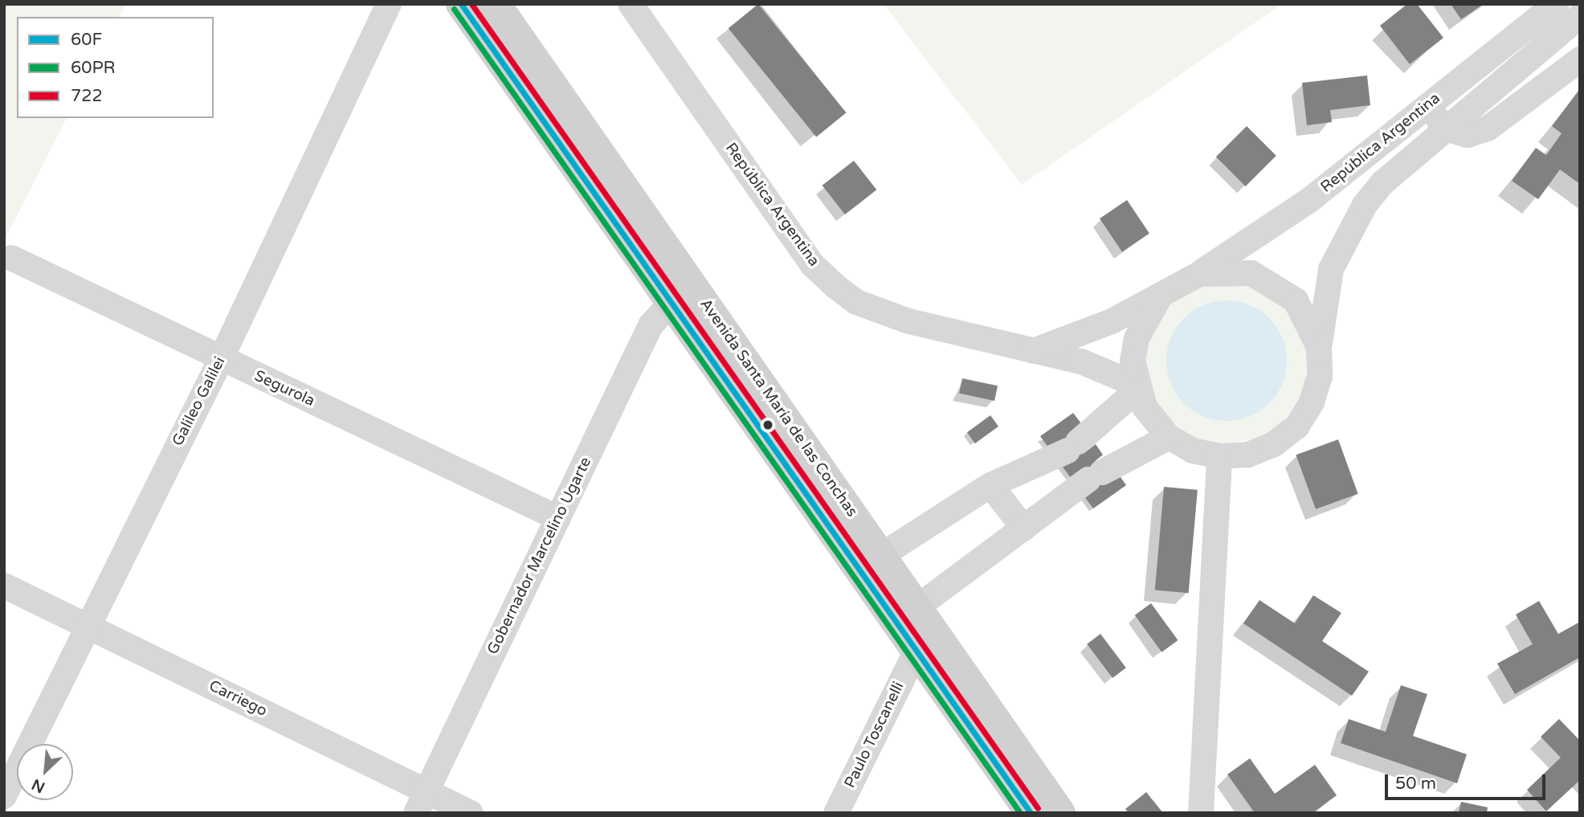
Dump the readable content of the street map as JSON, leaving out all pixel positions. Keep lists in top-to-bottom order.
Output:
{
  "streets": {
    "main road": ["Avenida Santa María de las Conchas"],
    "street": [
      "República Argentina",
      "Segurola",
      "Galileo Galilei",
      "Gobernador Marcelino Ugarte",
      "Carriego",
      "Paulo Toscanelli"
    ]
  },
  "crossings": [
    ["Segurola", "Galileo Galilei"],
    ["Segurola", "Gobernador Marcelino Ugarte"],
    ["Galileo Galilei", "Carriego"],
    ["Avenida Santa María de las Conchas", "Gobernador Marcelino Ugarte"],
    ["Avenida Santa María de las Conchas", "Paulo Toscanelli"],
    ["Gobernador Marcelino Ugarte", "Carriego"]
  ],
  "lines": ["transit line 60F", "transit line 722", "transit line 60PR"],
  "legend": ["60F", "60PR", "722"],
  "scale_bar": "50 m",
  "north": "bottom left"
}
